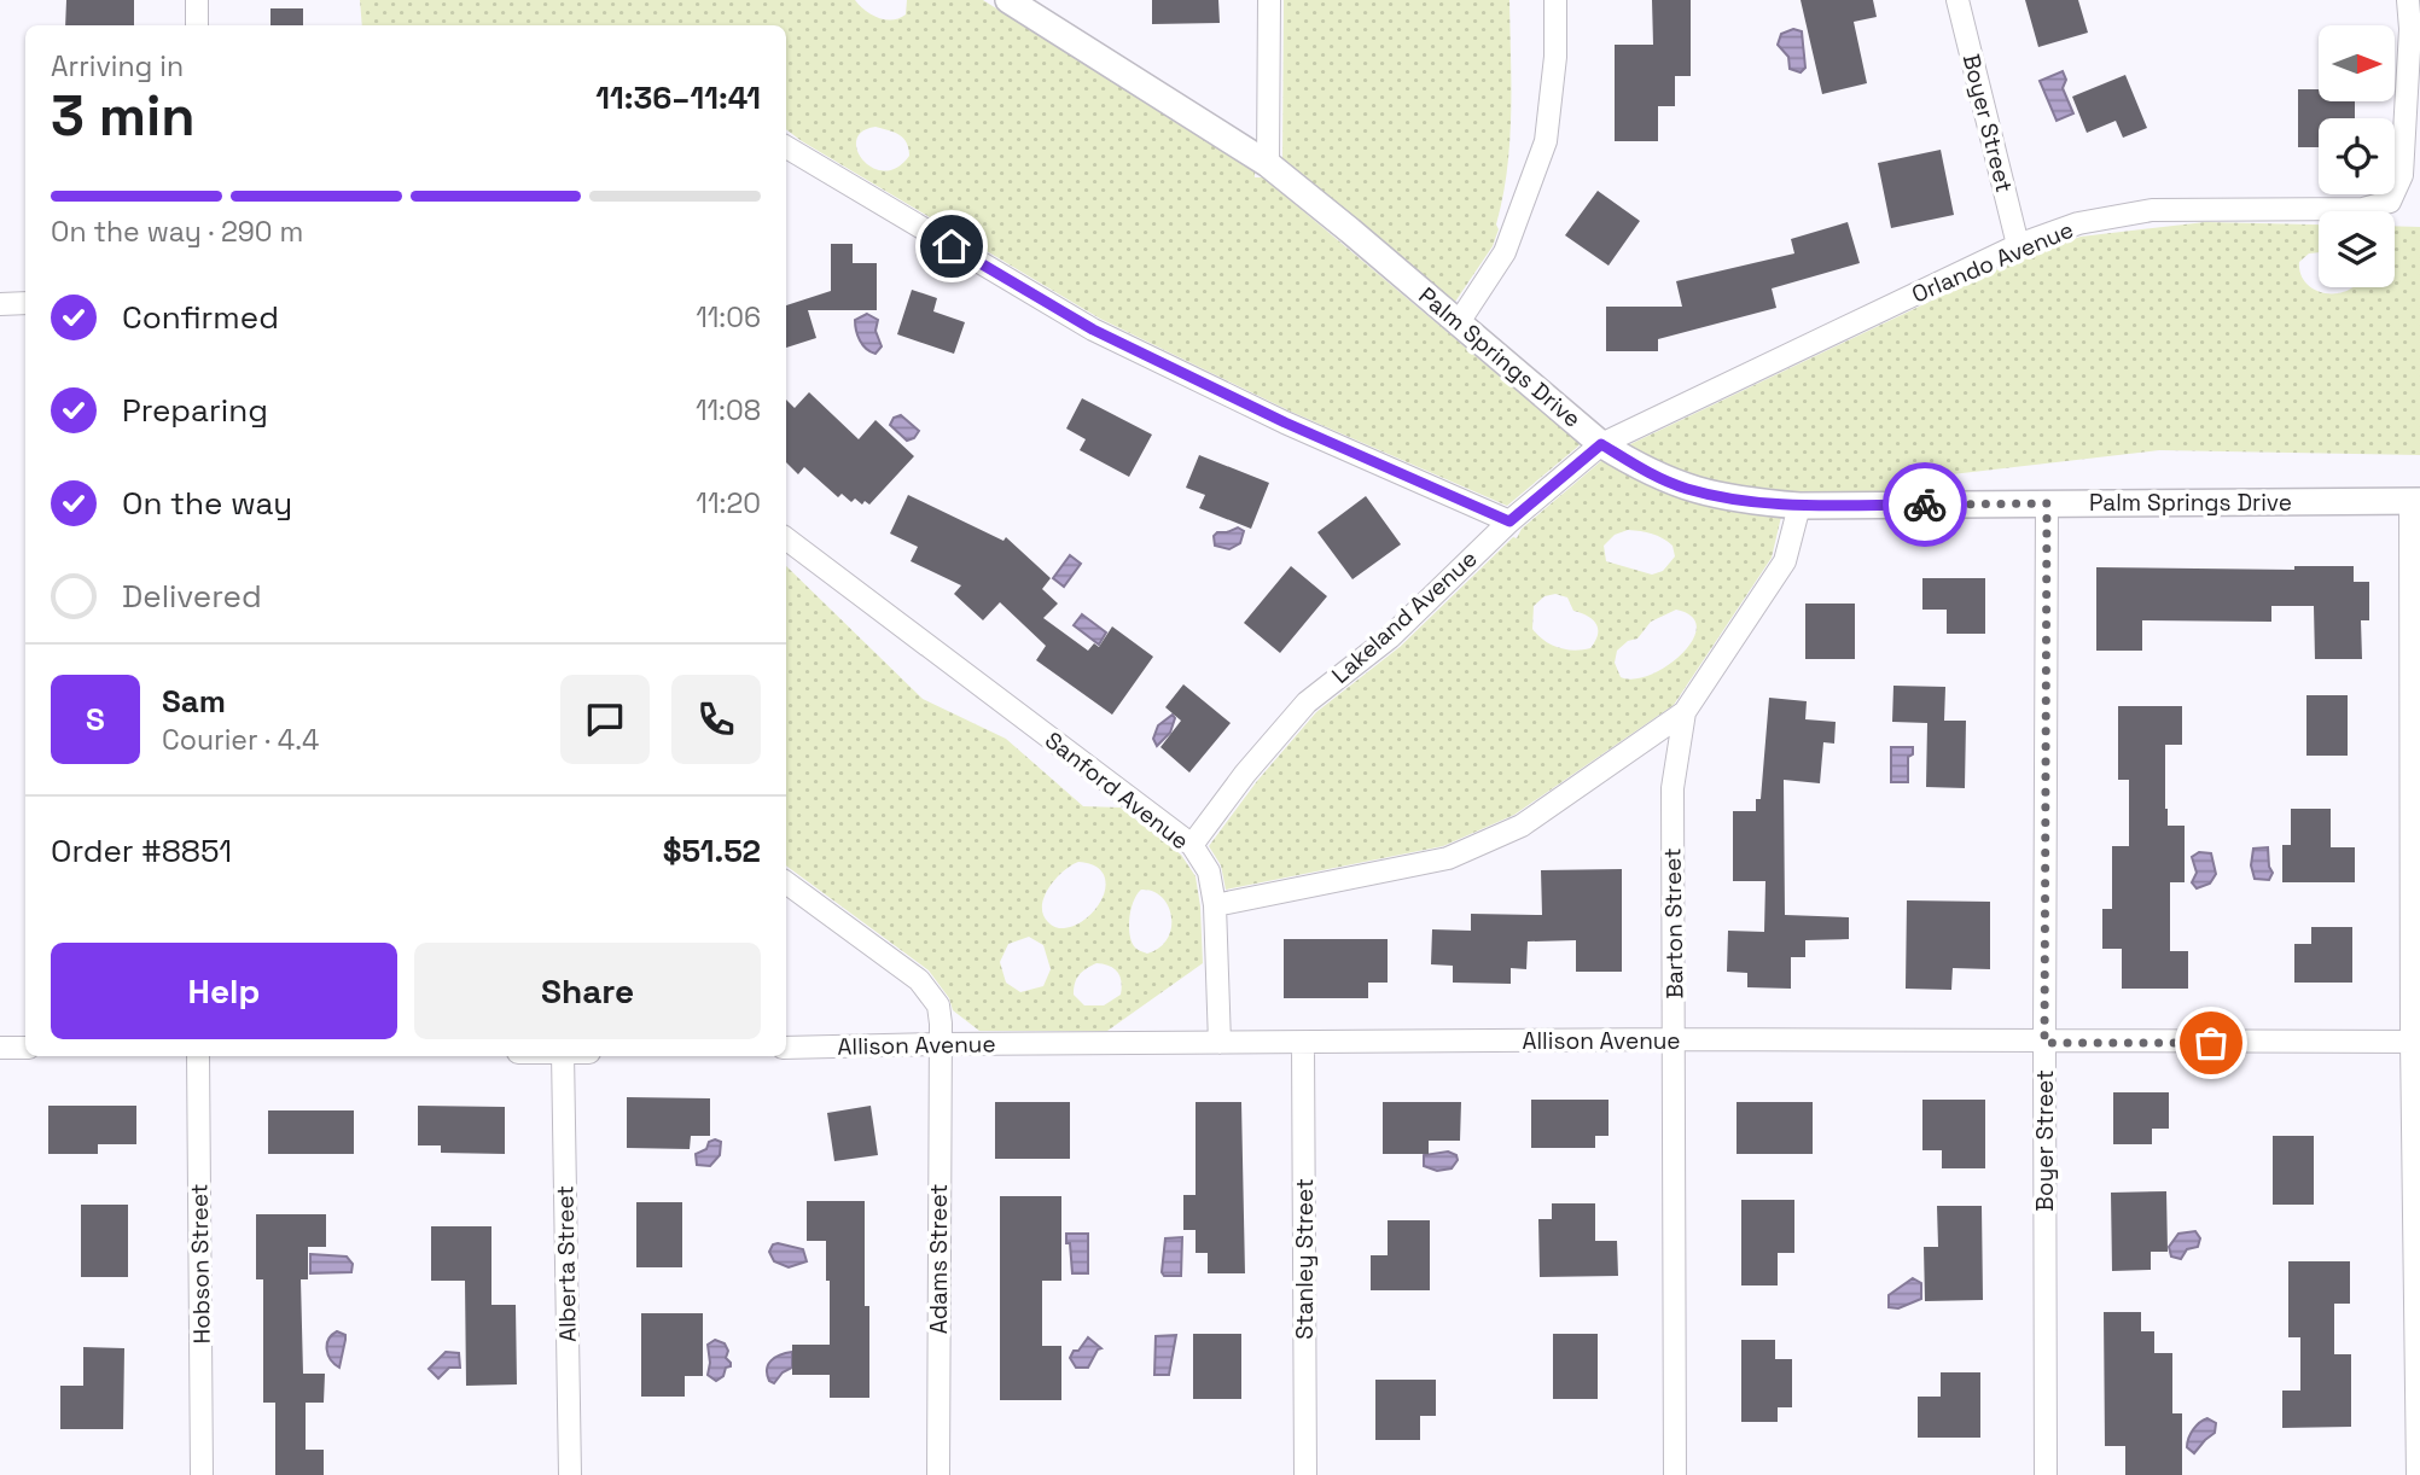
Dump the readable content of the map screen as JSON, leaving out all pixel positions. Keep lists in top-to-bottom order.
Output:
{
  "streets": {
    "street": [
      "Boyer Street",
      "Orlando Avenue",
      "Palm Springs Drive",
      "Lakeland Avenue",
      "Sanford Avenue",
      "Barton Street",
      "Allison Avenue",
      "Adams Street",
      "Stanley Street",
      "Hobson Street",
      "Alberta Street"
    ]
  },
  "crossings": [
    ["Boyer Street", "Orlando Avenue"],
    ["Boyer Street", "Palm Springs Drive"],
    ["Boyer Street", "Allison Avenue"],
    ["Orlando Avenue", "Palm Springs Drive"],
    ["Orlando Avenue", "Lakeland Avenue"],
    ["Palm Springs Drive", "Lakeland Avenue"],
    ["Palm Springs Drive", "Barton Street"],
    ["Lakeland Avenue", "Sanford Avenue"],
    ["Barton Street", "Allison Avenue"],
    ["Allison Avenue", "Adams Street"],
    ["Allison Avenue", "Stanley Street"]
  ],
  "north": "right",
  "page": {
    "heading": ["3 min", "Arriving in", "11:36–11:41"],
    "panel": [
      "Sam",
      "Courier · 4.4",
      "Order #8851",
      "$51.52"
    ],
    "bar": "On the way · 290 m",
    "list": [
      ["Confirmed", "11:06"],
      ["Preparing", "11:08"],
      ["On the way", "11:20"],
      "Delivered"
    ],
    "round": "S",
    "buttons": ["Help", "Share"]
  }
}
